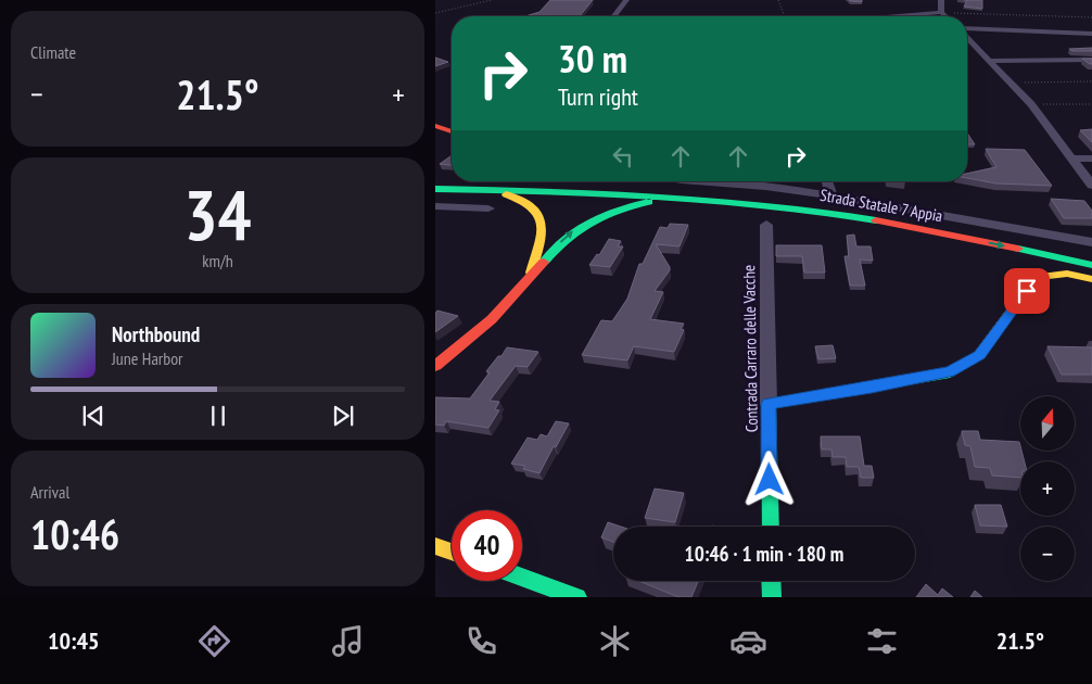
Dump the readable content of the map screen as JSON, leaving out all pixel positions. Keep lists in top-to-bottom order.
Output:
{
  "streets": {
    "main road": ["Strada Statale 7 Appia", "Contrada Carraro delle Vacche"]
  },
  "north": "top",
  "page": {
    "tile": [
      "Climate",
      ["34", "km/h"],
      ["Arrival", "10:46"]
    ],
    "turn": ["30 m", "Turn right"],
    "heat": ["−", "21.5°", "+"],
    "song": ["Northbound", "June Harbor"],
    "map_buttons": ["+", "−"],
    "limit": "40",
    "trip": "10:46 · 1 min · 180 m",
    "tabs": ["10:45", "21.5°"]
  }
}
